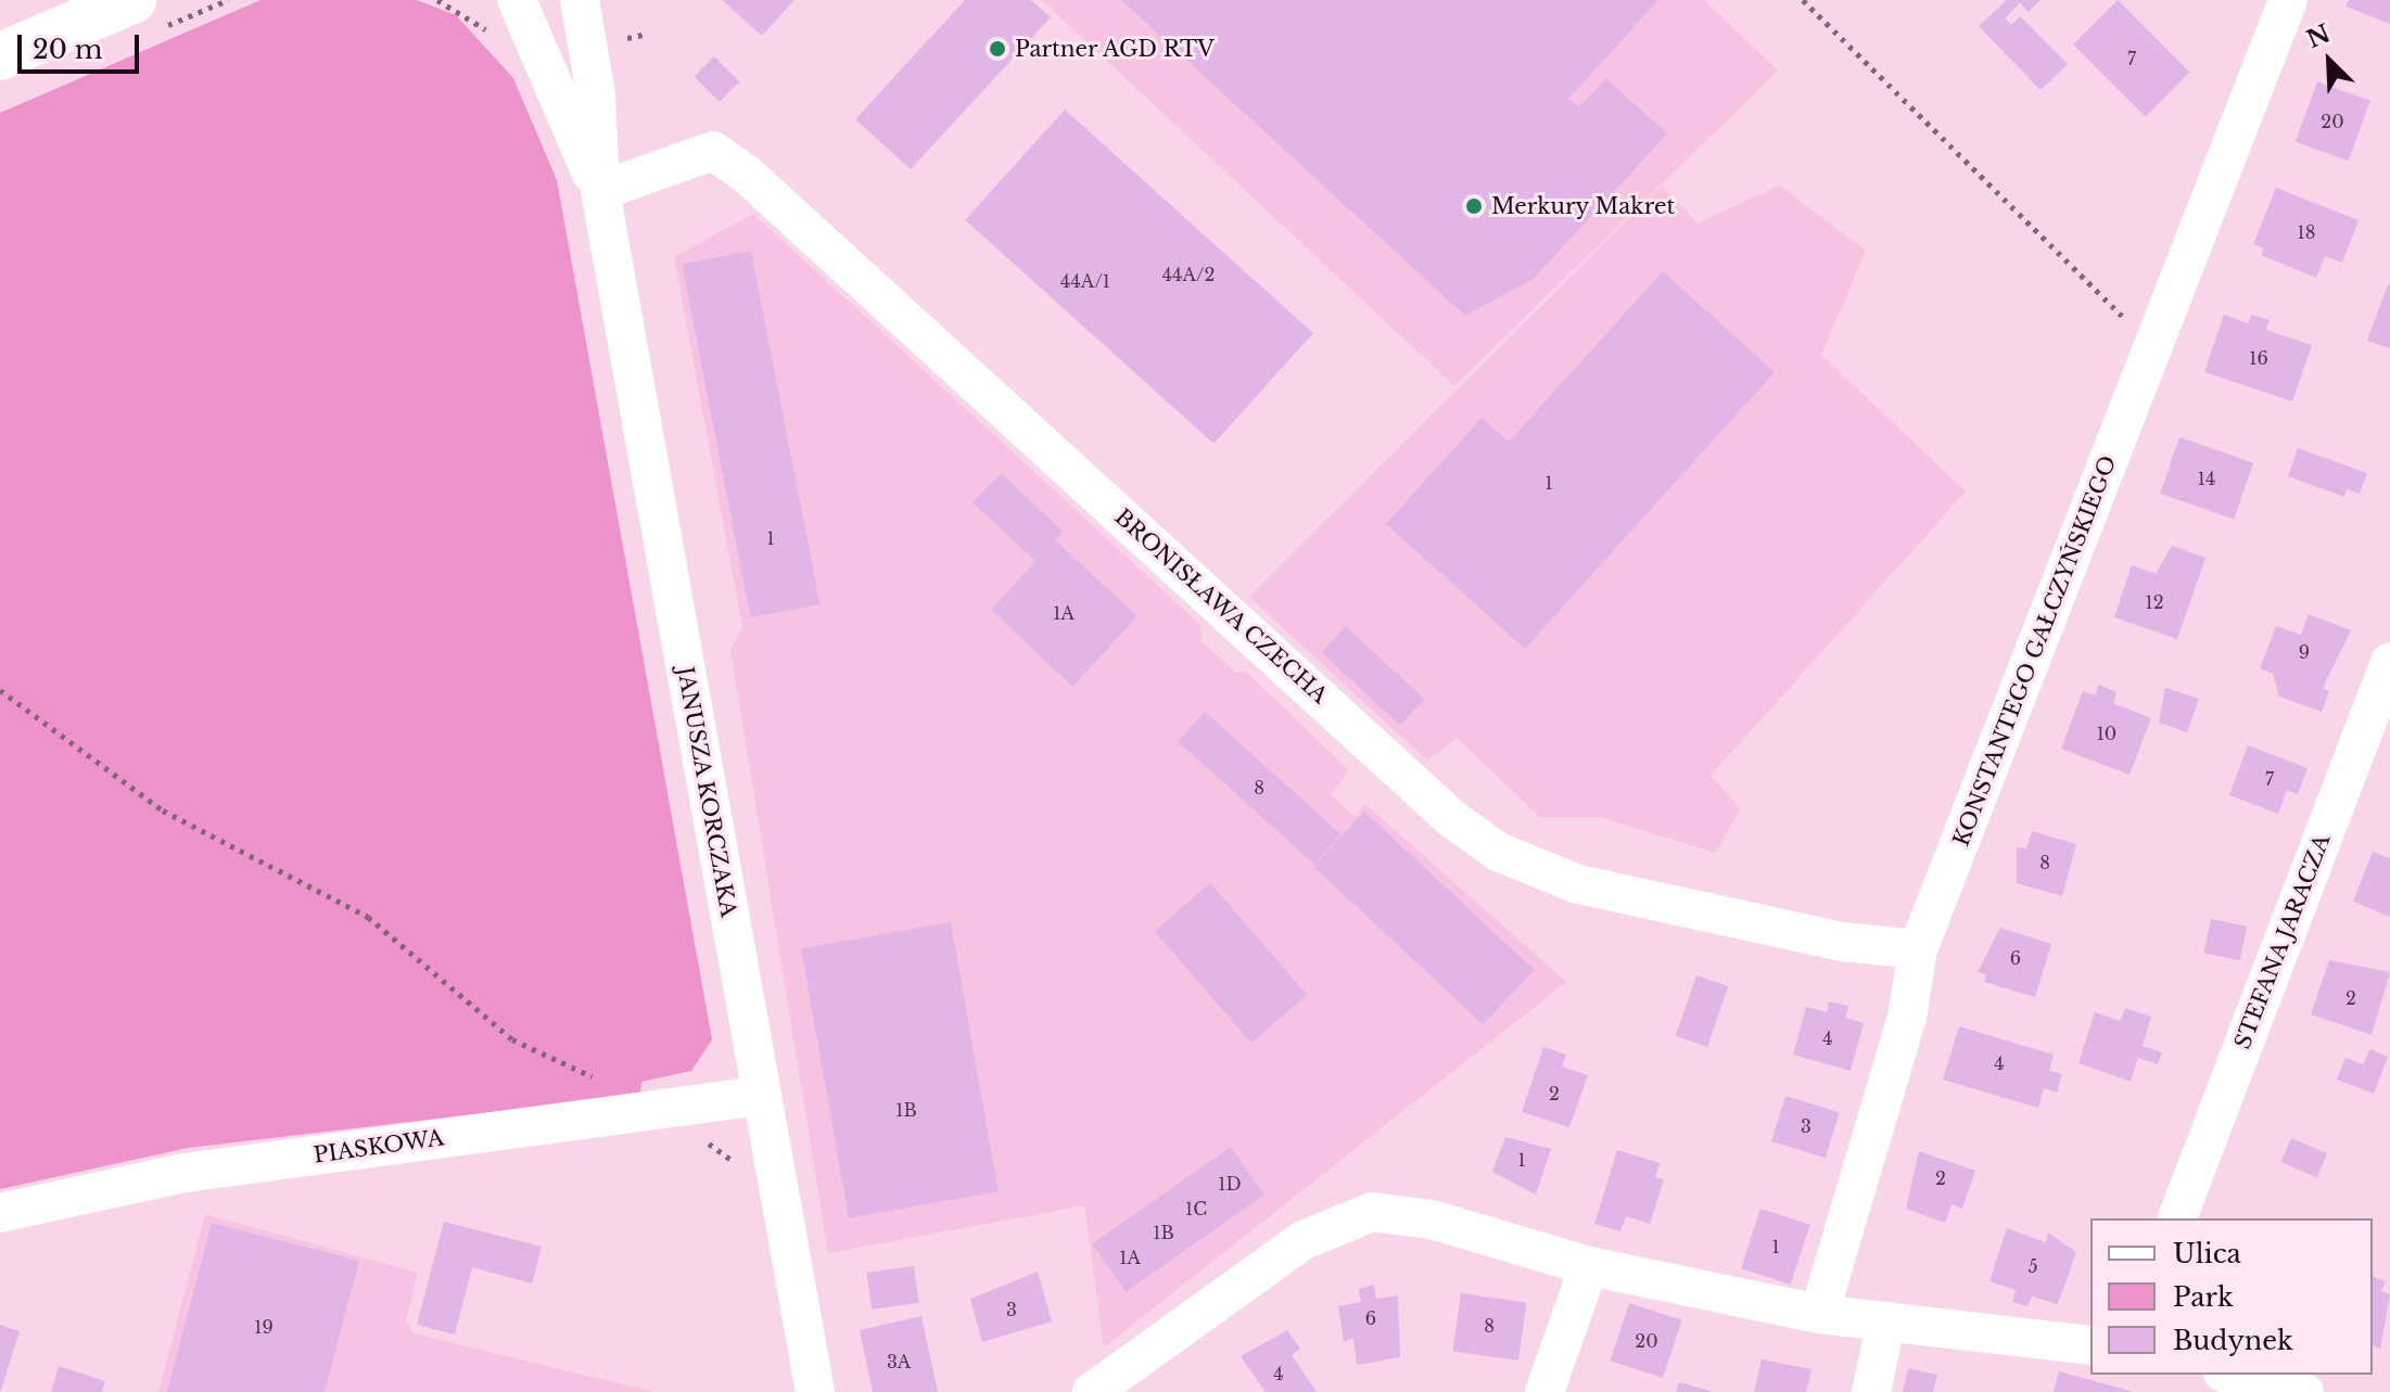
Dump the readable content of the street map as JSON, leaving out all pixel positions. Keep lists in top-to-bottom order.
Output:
{
  "streets": {
    "street": [
      "BRONISŁAWA CZECHA",
      "KONSTANTEGO GAŁCZYŃSKIEGO",
      "JANUSZA KORCZAKA",
      "STEFANA JARACZA",
      "PIASKOWA"
    ]
  },
  "crossings": [
    ["BRONISŁAWA CZECHA", "KONSTANTEGO GAŁCZYŃSKIEGO"],
    ["BRONISŁAWA CZECHA", "JANUSZA KORCZAKA"],
    ["JANUSZA KORCZAKA", "PIASKOWA"]
  ],
  "places": ["Partner AGD RTV", "Merkury Makret"],
  "house_numbers": [
    "7",
    "20",
    "18",
    "44A/2",
    "44A/1",
    "16",
    "14",
    "1",
    "1",
    "12",
    "1A",
    "9",
    "10",
    "7",
    "8",
    "8",
    "6",
    "2",
    "4",
    "4",
    "2",
    "1B",
    "3",
    "1",
    "2",
    "1D",
    "1C",
    "1B",
    "1",
    "1A",
    "5",
    "3",
    "6",
    "8",
    "19",
    "20",
    "3A",
    "4"
  ],
  "legend": ["Ulica", "Park", "Budynek"],
  "scale_bar": "20 m",
  "north": "top left"
}
